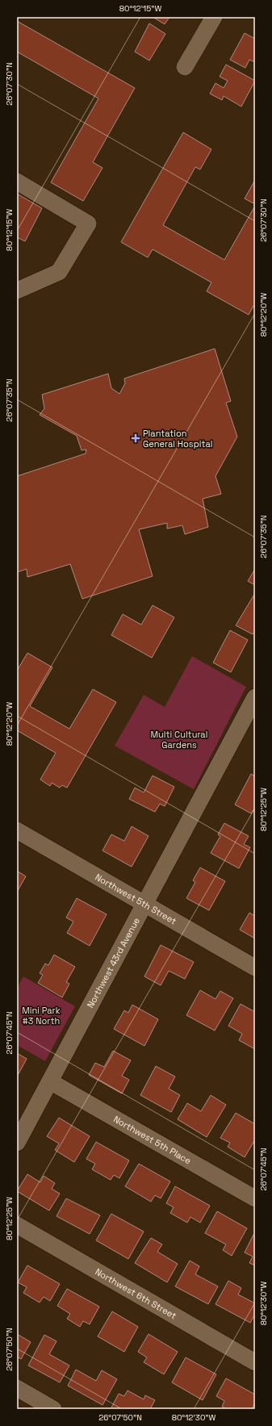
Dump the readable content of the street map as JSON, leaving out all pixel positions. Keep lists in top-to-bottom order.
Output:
{
  "streets": {
    "street": [
      "Northwest 5th Street",
      "Northwest 43rd Avenue",
      "Northwest 5th Place",
      "Northwest 6th Street"
    ]
  },
  "crossings": [
    ["Northwest 5th Street", "Northwest 43rd Avenue"],
    ["Northwest 43rd Avenue", "Northwest 5th Place"]
  ],
  "parks": ["Multi Cultural Gardens", "Mini Park #3 North"],
  "places": {
    "health": ["Plantation General Hospital"]
  },
  "coordinates": [
    "80°12'15\"W",
    "26°07'30\"N",
    "80°12'20\"W",
    "26°07'35\"N",
    "80°12'25\"W",
    "26°07'45\"N",
    "80°12'30\"W",
    "26°07'50\"N"
  ]
}
